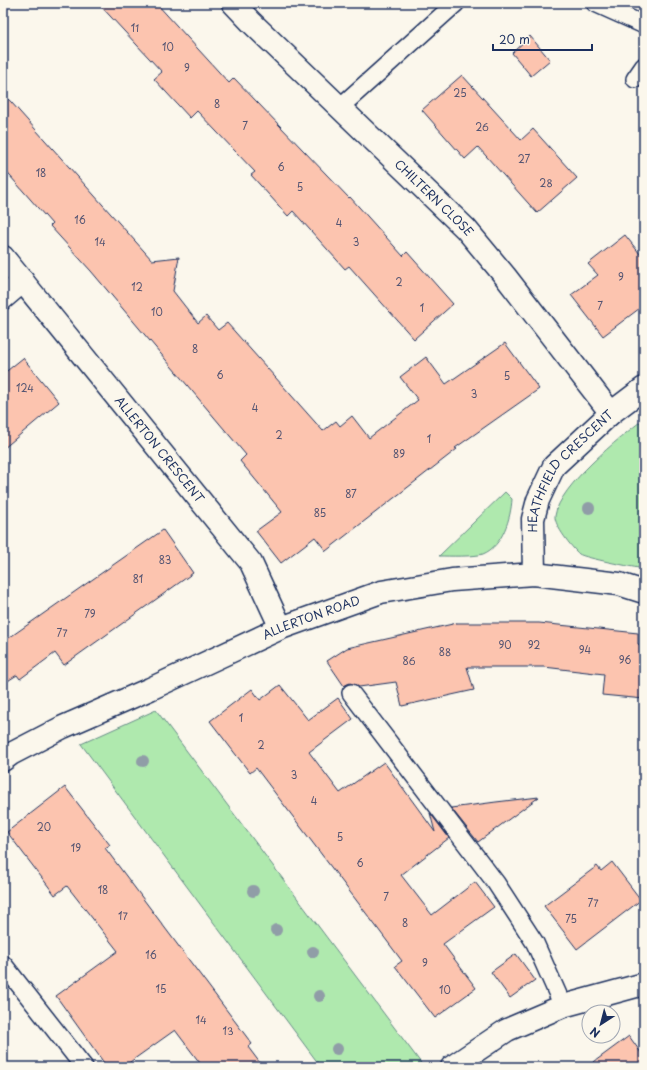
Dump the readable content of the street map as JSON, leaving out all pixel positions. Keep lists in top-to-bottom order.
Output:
{
  "streets": {
    "street": [
      "CHILTERN CLOSE",
      "ALLERTON CRESCENT",
      "HEATHFIELD CRESCENT",
      "ALLERTON ROAD"
    ]
  },
  "crossings": [
    ["CHILTERN CLOSE", "HEATHFIELD CRESCENT"],
    ["ALLERTON CRESCENT", "ALLERTON ROAD"],
    ["HEATHFIELD CRESCENT", "ALLERTON ROAD"]
  ],
  "house_numbers": [
    "11",
    "10",
    "9",
    "25",
    "8",
    "7",
    "26",
    "27",
    "6",
    "18",
    "28",
    "5",
    "16",
    "4",
    "14",
    "3",
    "9",
    "2",
    "12",
    "7",
    "1",
    "10",
    "8",
    "6",
    "5",
    "124",
    "3",
    "4",
    "2",
    "1",
    "89",
    "87",
    "85",
    "83",
    "81",
    "79",
    "77",
    "90",
    "92",
    "94",
    "88",
    "96",
    "86",
    "1",
    "2",
    "3",
    "4",
    "20",
    "5",
    "19",
    "6",
    "18",
    "7",
    "77",
    "17",
    "75",
    "8",
    "16",
    "9",
    "15",
    "10",
    "14",
    "13"
  ],
  "scale_bar": "20 m",
  "north": "bottom left"
}
